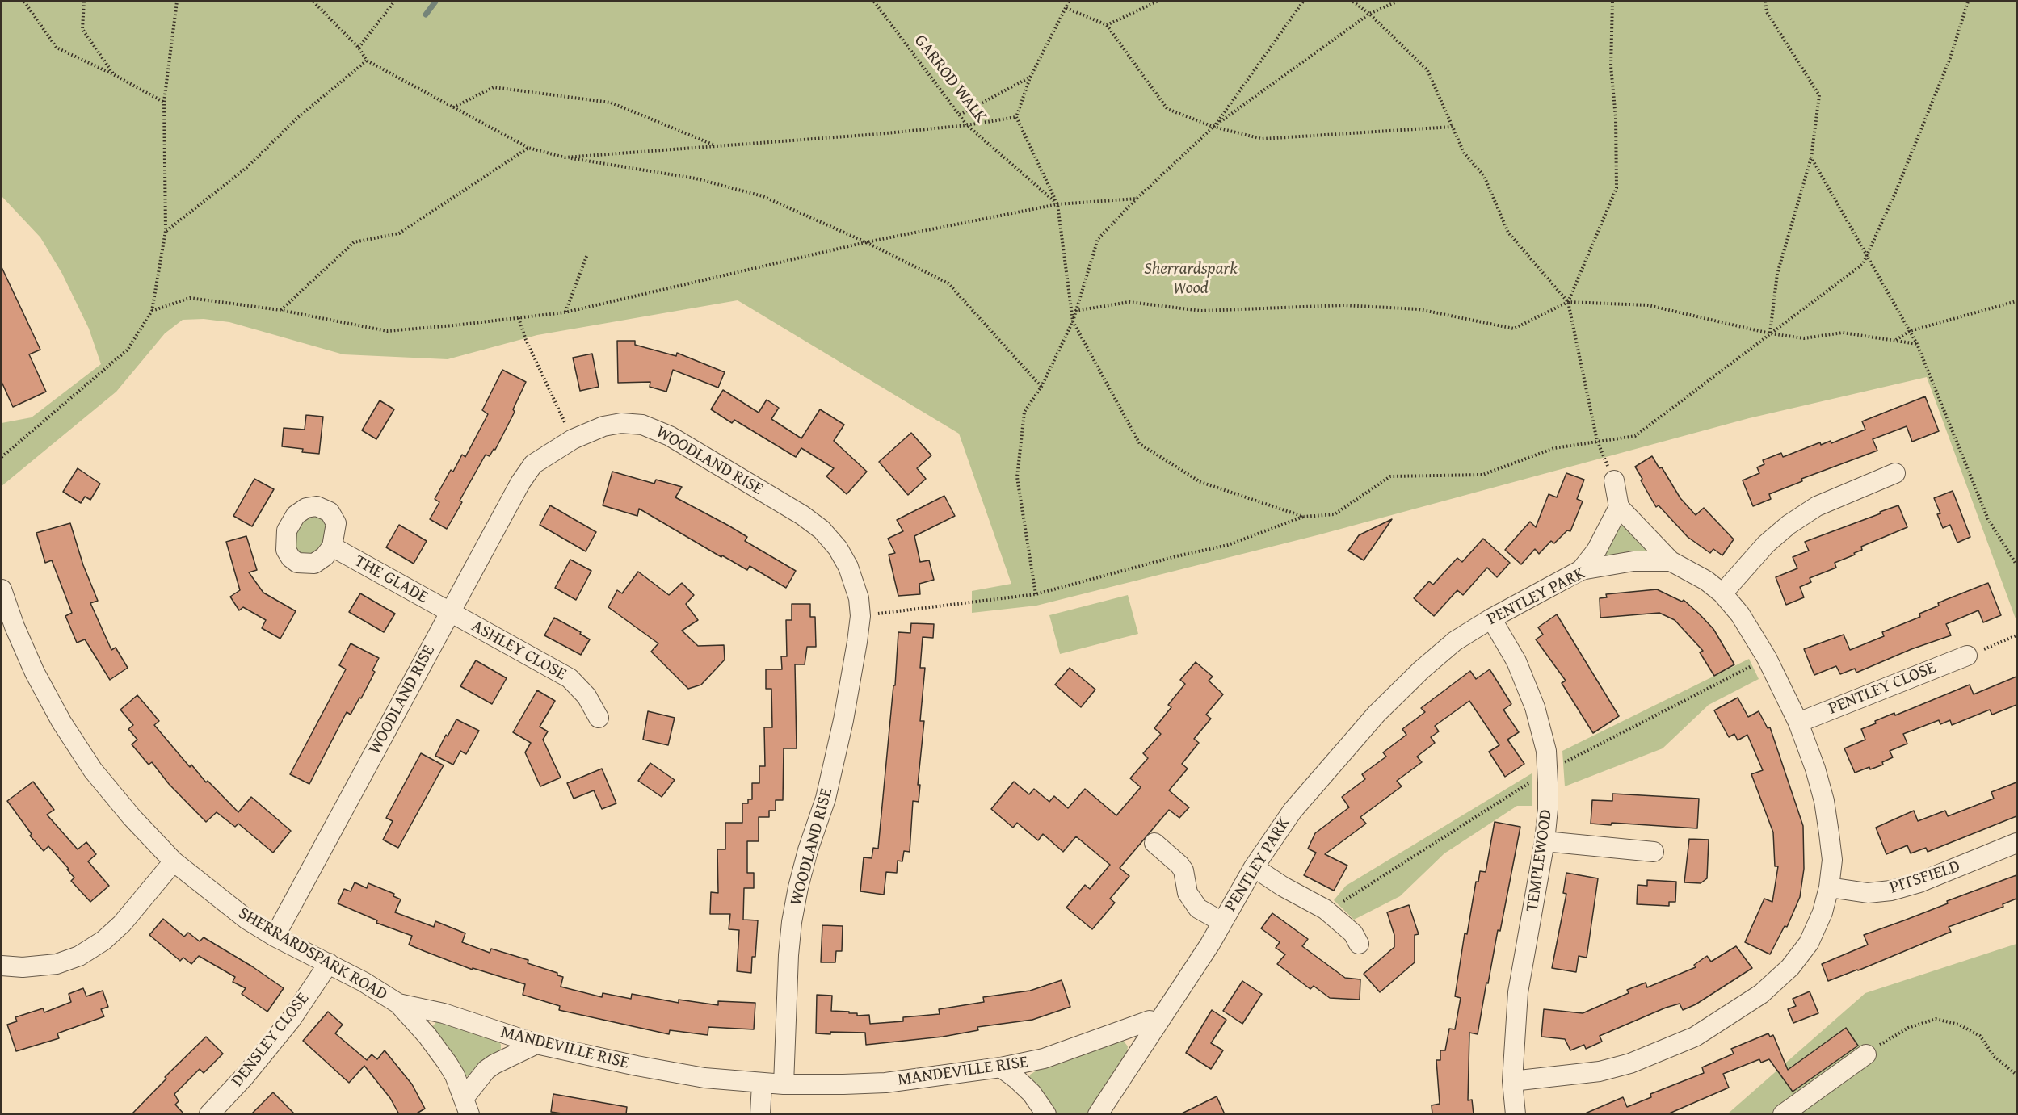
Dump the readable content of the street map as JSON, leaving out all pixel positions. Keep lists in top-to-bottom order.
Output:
{
  "streets": {
    "street": [
      "WOODLAND RISE",
      "THE GLADE",
      "PENTLEY PARK",
      "ASHLEY CLOSE",
      "PENTLEY CLOSE",
      "TEMPLEWOOD",
      "PITSFIELD",
      "SHERRARDSPARK ROAD",
      "DENSLEY CLOSE",
      "MANDEVILLE RISE"
    ],
    "path": ["GARROD WALK"]
  },
  "crossings": [
    ["WOODLAND RISE", "THE GLADE"],
    ["WOODLAND RISE", "ASHLEY CLOSE"],
    ["WOODLAND RISE", "SHERRARDSPARK ROAD"],
    ["WOODLAND RISE", "MANDEVILLE RISE"],
    ["THE GLADE", "ASHLEY CLOSE"],
    ["PENTLEY PARK", "PENTLEY CLOSE"],
    ["PENTLEY PARK", "TEMPLEWOOD"],
    ["PENTLEY PARK", "PITSFIELD"],
    ["PENTLEY PARK", "MANDEVILLE RISE"],
    ["SHERRARDSPARK ROAD", "DENSLEY CLOSE"],
    ["SHERRARDSPARK ROAD", "MANDEVILLE RISE"]
  ],
  "parks": ["Sherrardspark Wood"]
}
